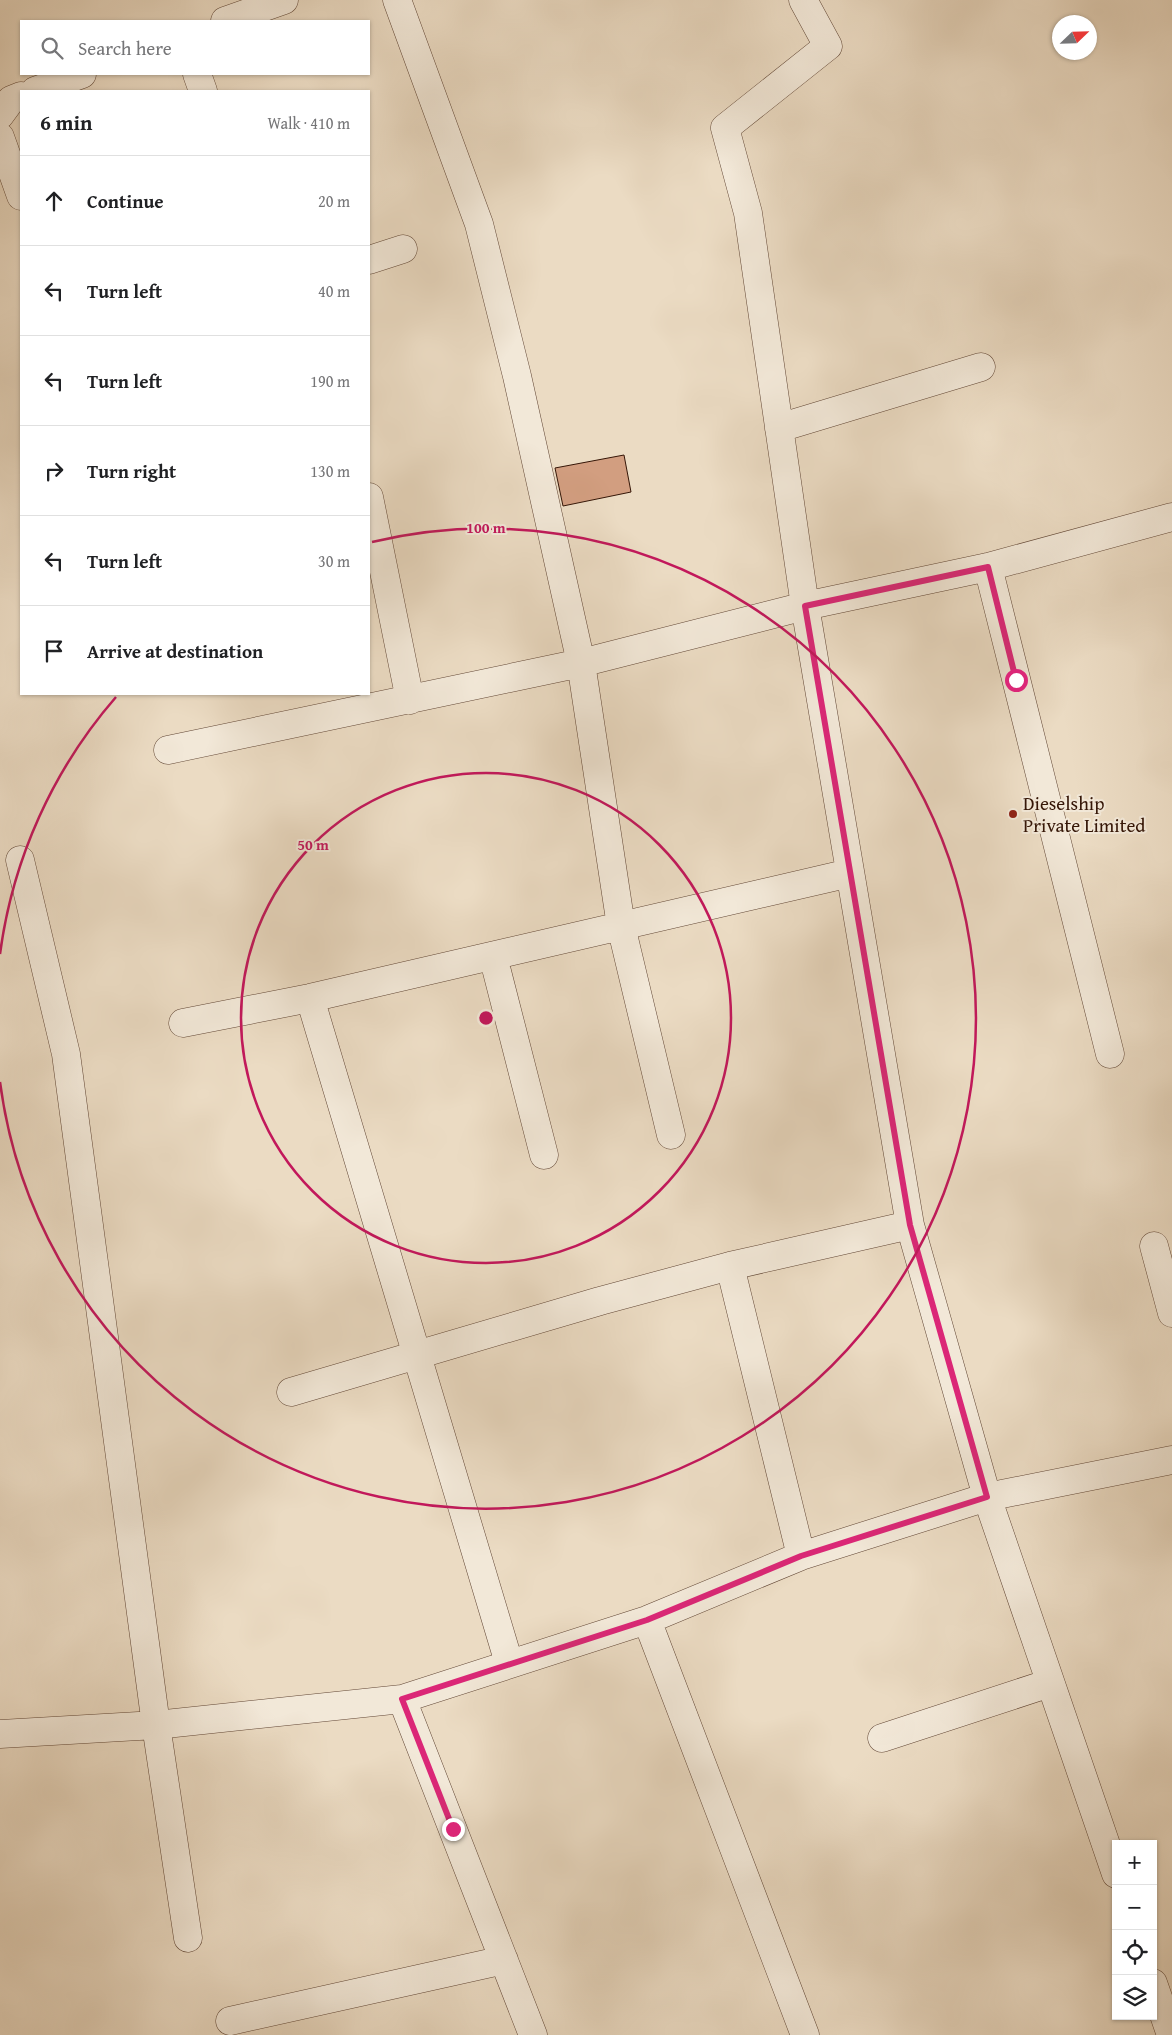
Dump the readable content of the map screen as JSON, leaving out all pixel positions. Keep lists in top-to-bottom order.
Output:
{
  "places": ["Dieselship Private Limited"],
  "north": "top right",
  "page": {
    "search": "Search here",
    "heading": ["6 min", "Walk · 410 m"],
    "list": [
      ["Continue", "20 m"],
      ["Turn left", "40 m"],
      ["Turn left", "190 m"],
      ["Turn right", "130 m"],
      ["Turn left", "30 m"],
      "Arrive at destination"
    ],
    "map_buttons": ["+", "−"]
  },
  "rings": ["100 m", "50 m"]
}
